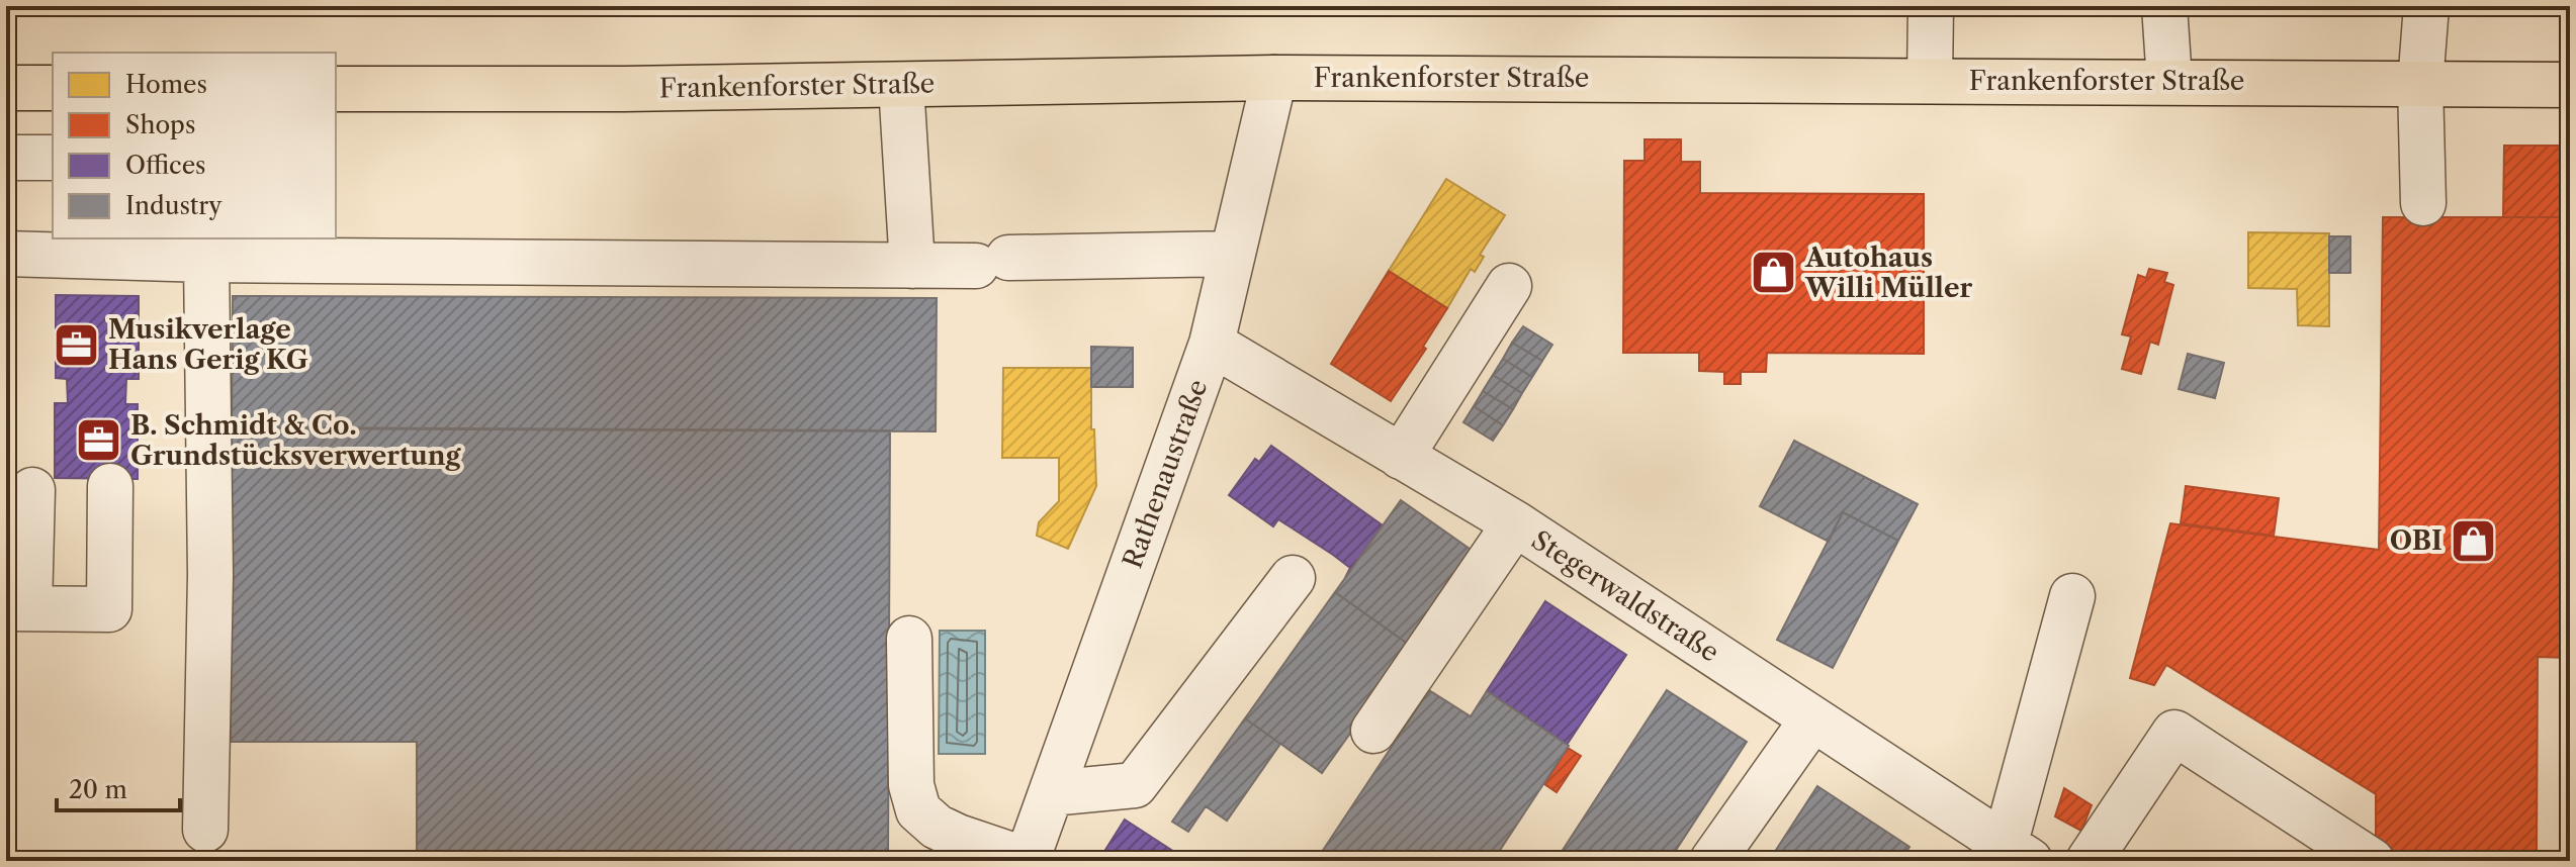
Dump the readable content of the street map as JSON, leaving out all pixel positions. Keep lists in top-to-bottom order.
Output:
{
  "streets": {
    "main road": ["Frankenforster Straße"],
    "street": ["Rathenaustraße", "Stegerwaldstraße"]
  },
  "crossings": [
    ["Frankenforster Straße", "Rathenaustraße"],
    ["Rathenaustraße", "Stegerwaldstraße"]
  ],
  "places": {
    "shop": ["Autohaus Willi Müller", "OBI"],
    "office": ["Musikverlage Hans Gerig KG", "B. Schmidt & Co. Grundstücksverwertung"]
  },
  "legend": [
    "Homes",
    "Shops",
    "Offices",
    "Industry"
  ],
  "scale_bar": "20 m"
}
